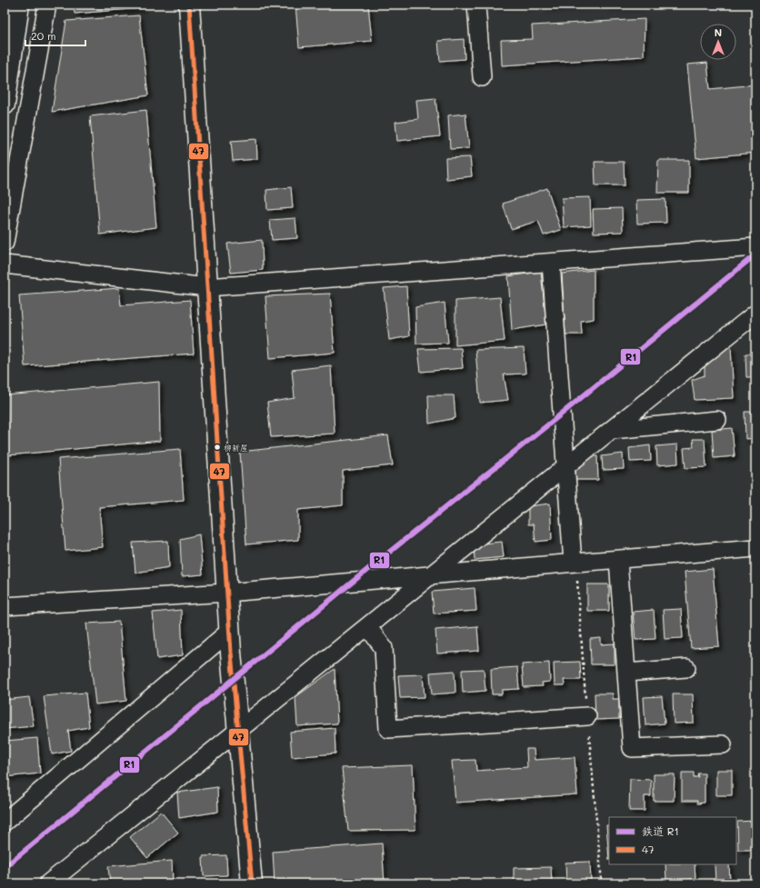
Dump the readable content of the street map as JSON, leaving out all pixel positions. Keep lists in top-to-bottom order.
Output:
{
  "places": ["柳新屋"],
  "lines": ["transit line 47", "rail line R1"],
  "legend": ["鉄道 R1", "47"],
  "scale_bar": "20 m",
  "north": "top"
}
